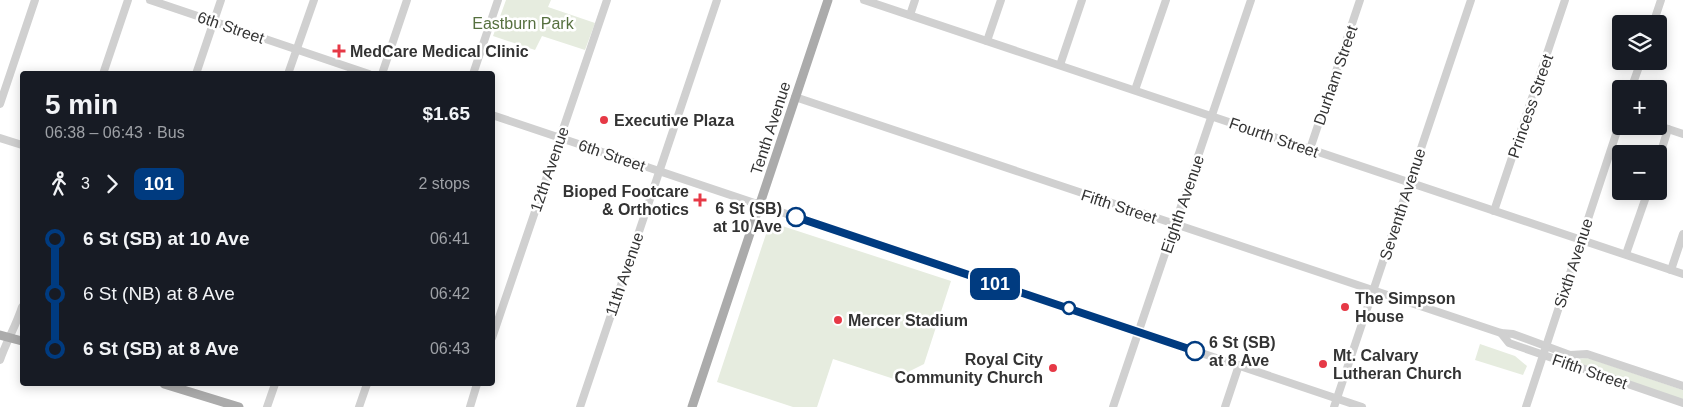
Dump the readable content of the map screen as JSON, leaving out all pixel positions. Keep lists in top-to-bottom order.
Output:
{
  "streets": {
    "main road": ["Tenth Avenue"],
    "street": [
      "6th Street",
      "Durham Street",
      "Princess Street",
      "Fourth Street",
      "12th Avenue",
      "Eighth Avenue",
      "Seventh Avenue",
      "Fifth Street",
      "Sixth Avenue",
      "11th Avenue"
    ]
  },
  "crossings": [
    ["6th Street", "Tenth Avenue"],
    ["6th Street", "12th Avenue"],
    ["6th Street", "Eighth Avenue"],
    ["6th Street", "Seventh Avenue"],
    ["6th Street", "11th Avenue"],
    ["Durham Street", "Fourth Street"],
    ["Princess Street", "Fourth Street"],
    ["Tenth Avenue", "Fifth Street"],
    ["Fourth Street", "Eighth Avenue"],
    ["Fourth Street", "Seventh Avenue"],
    ["Fourth Street", "Sixth Avenue"],
    ["Eighth Avenue", "Fifth Street"],
    ["Seventh Avenue", "Fifth Street"],
    ["Fifth Street", "Sixth Avenue"]
  ],
  "parks": ["Eastburn Park"],
  "places": {
    "health": ["MedCare Medical Clinic", "Bioped Footcare & Orthotics"],
    "other": [
      "Executive Plaza",
      "6 St (SB) at 10 Ave",
      "The Simpson House",
      "Mercer Stadium",
      "6 St (SB) at 8 Ave",
      "Mt. Calvary Lutheran Church",
      "Royal City Community Church"
    ]
  },
  "lines": ["bus line 101"],
  "page": {
    "on_map": "101",
    "map_buttons": ["+", "−"],
    "heading": ["5 min", "06:38 – 06:43 · Bus", "$1.65"],
    "legs": ["3", "101", "2 stops"],
    "list": [
      {
        "name": "6 St (SB) at 10 Ave",
        "value": "06:41"
      },
      {
        "name": "6 St (NB) at 8 Ave",
        "value": "06:42"
      },
      {
        "name": "6 St (SB) at 8 Ave",
        "value": "06:43"
      }
    ]
  }
}
